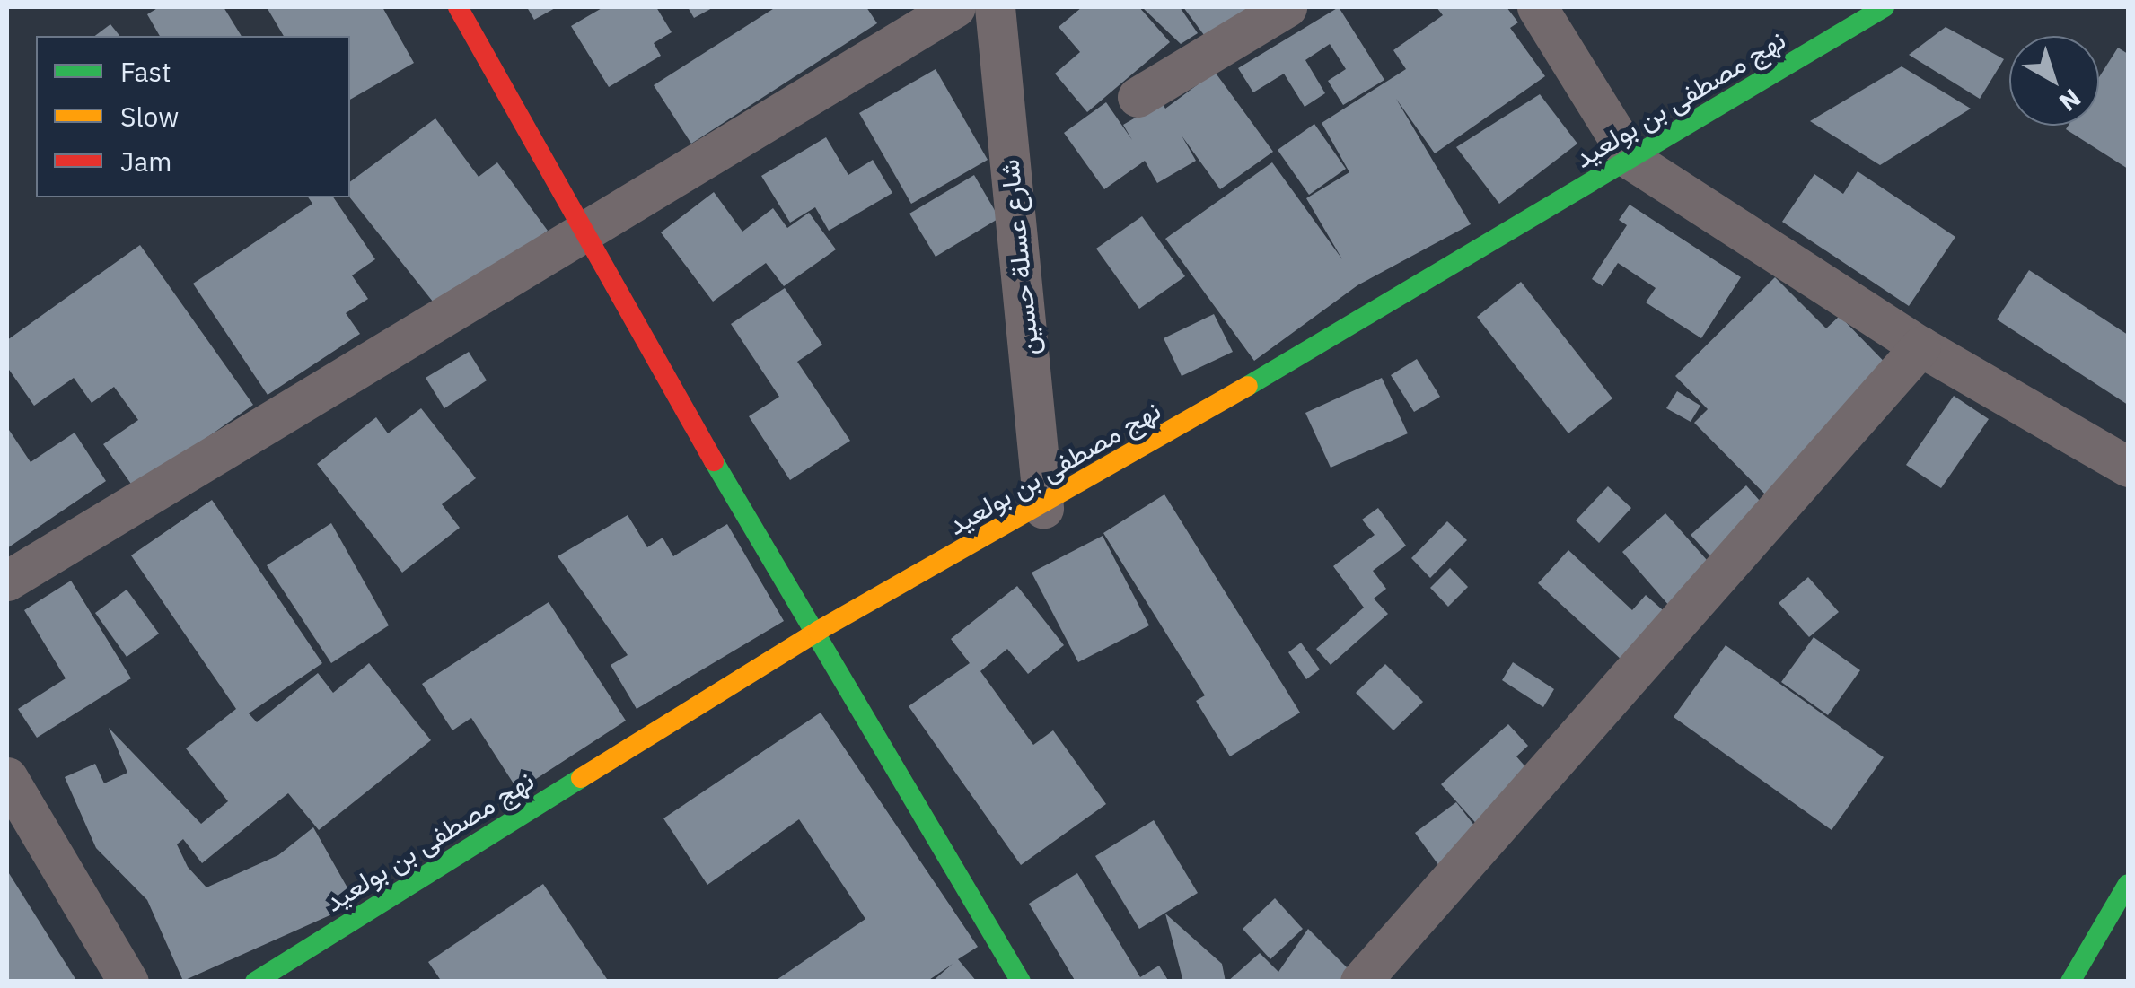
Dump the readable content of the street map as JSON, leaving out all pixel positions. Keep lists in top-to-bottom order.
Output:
{
  "streets": {
    "main road": ["نهج مصطفى بن بولعيد"],
    "street": ["شارع عسلة حسين"]
  },
  "crossings": [
    ["نهج مصطفى بن بولعيد", "شارع عسلة حسين"]
  ],
  "legend": ["Fast", "Slow", "Jam"],
  "north": "bottom right"
}
